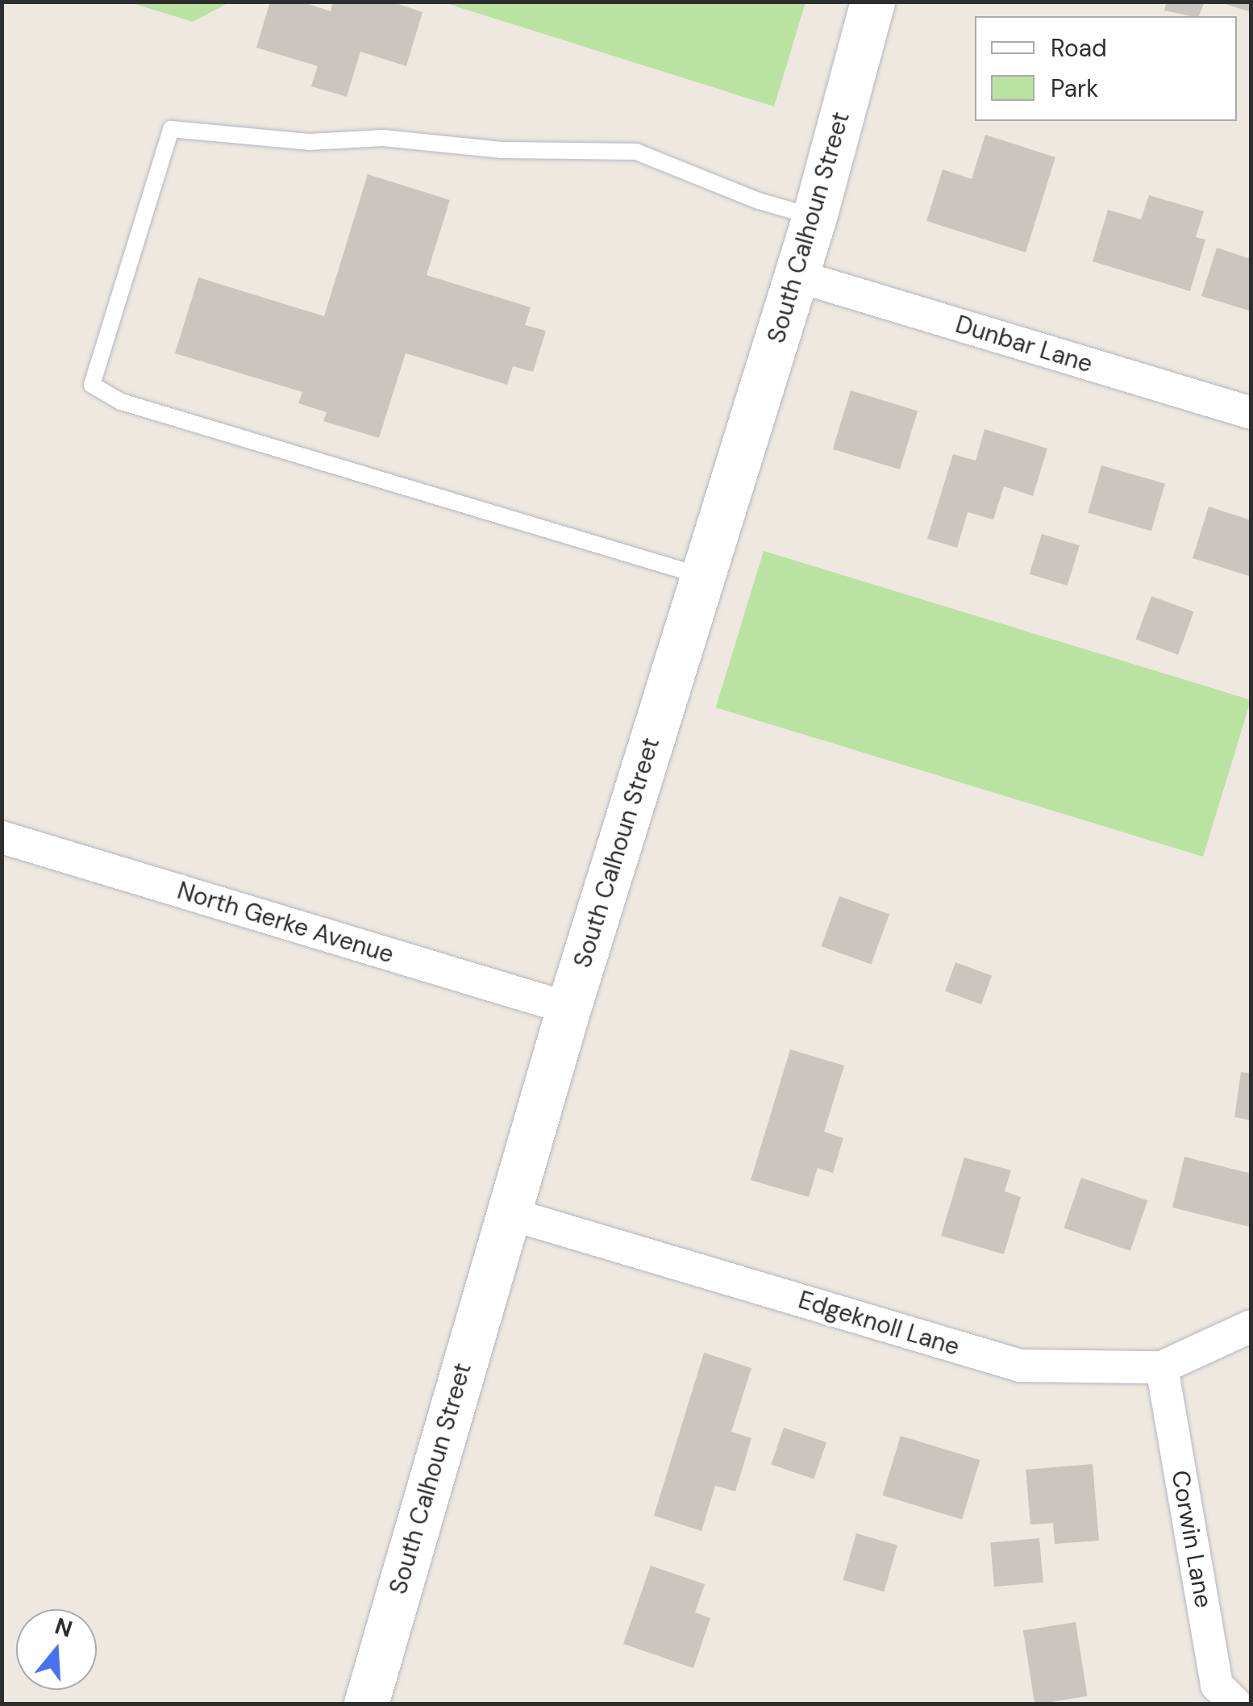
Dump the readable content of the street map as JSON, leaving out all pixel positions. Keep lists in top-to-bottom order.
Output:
{
  "streets": {
    "street": [
      "South Calhoun Street",
      "Dunbar Lane",
      "North Gerke Avenue",
      "Edgeknoll Lane",
      "Corwin Lane"
    ]
  },
  "crossings": [
    ["South Calhoun Street", "Dunbar Lane"],
    ["South Calhoun Street", "North Gerke Avenue"],
    ["South Calhoun Street", "Edgeknoll Lane"],
    ["Edgeknoll Lane", "Corwin Lane"]
  ],
  "legend": ["Road", "Park"],
  "north": "top"
}
